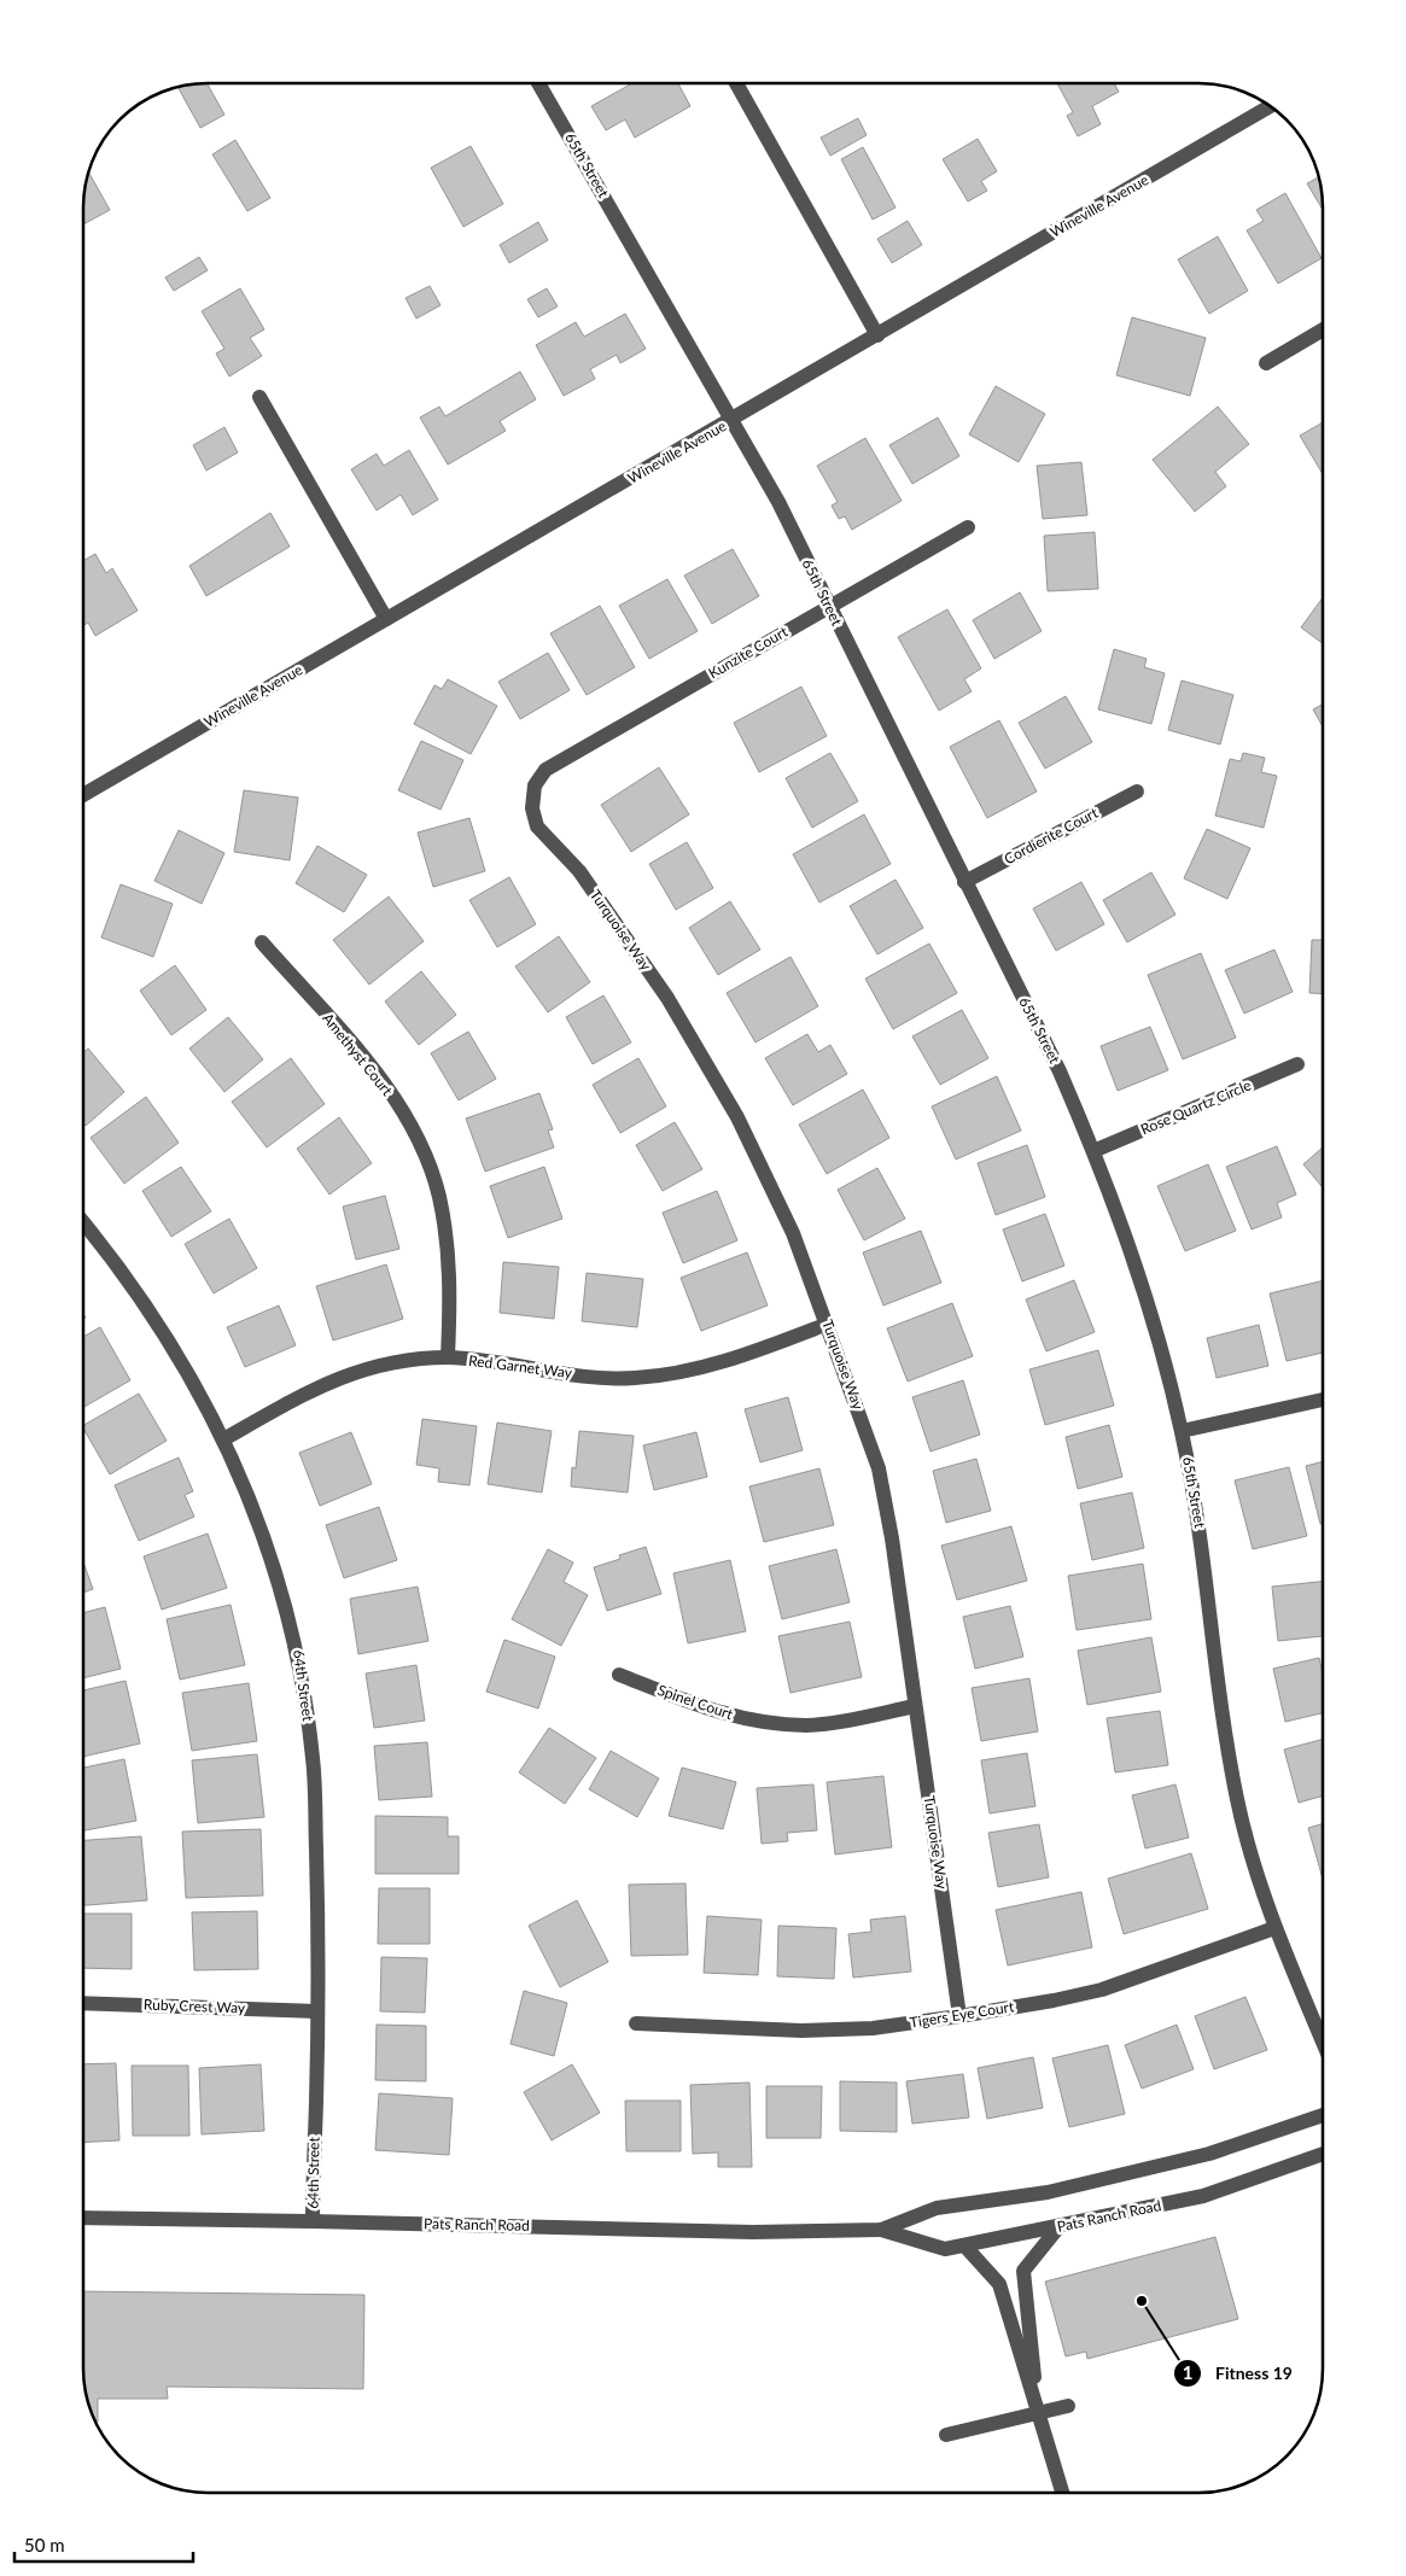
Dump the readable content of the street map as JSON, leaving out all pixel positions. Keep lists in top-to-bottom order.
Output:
{
  "streets": {
    "street": [
      "65th Street",
      "Wineville Avenue",
      "Kunzite Court",
      "Cordierite Court",
      "Turquoise Way",
      "Amethyst Court",
      "Rose Quartz Circle",
      "Red Garnet Way",
      "64th Street",
      "Spinel Court",
      "Ruby Crest Way",
      "Tigers Eye Court",
      "Pats Ranch Road"
    ]
  },
  "crossings": [
    ["65th Street", "Wineville Avenue"],
    ["65th Street", "Kunzite Court"],
    ["65th Street", "Cordierite Court"],
    ["65th Street", "Rose Quartz Circle"],
    ["65th Street", "Tigers Eye Court"],
    ["Kunzite Court", "Turquoise Way"],
    ["Turquoise Way", "Red Garnet Way"],
    ["Turquoise Way", "Spinel Court"],
    ["Turquoise Way", "Tigers Eye Court"],
    ["Amethyst Court", "Red Garnet Way"],
    ["Red Garnet Way", "64th Street"],
    ["64th Street", "Ruby Crest Way"],
    ["64th Street", "Pats Ranch Road"]
  ],
  "places": ["Fitness 19"],
  "scale_bar": "50 m"
}
